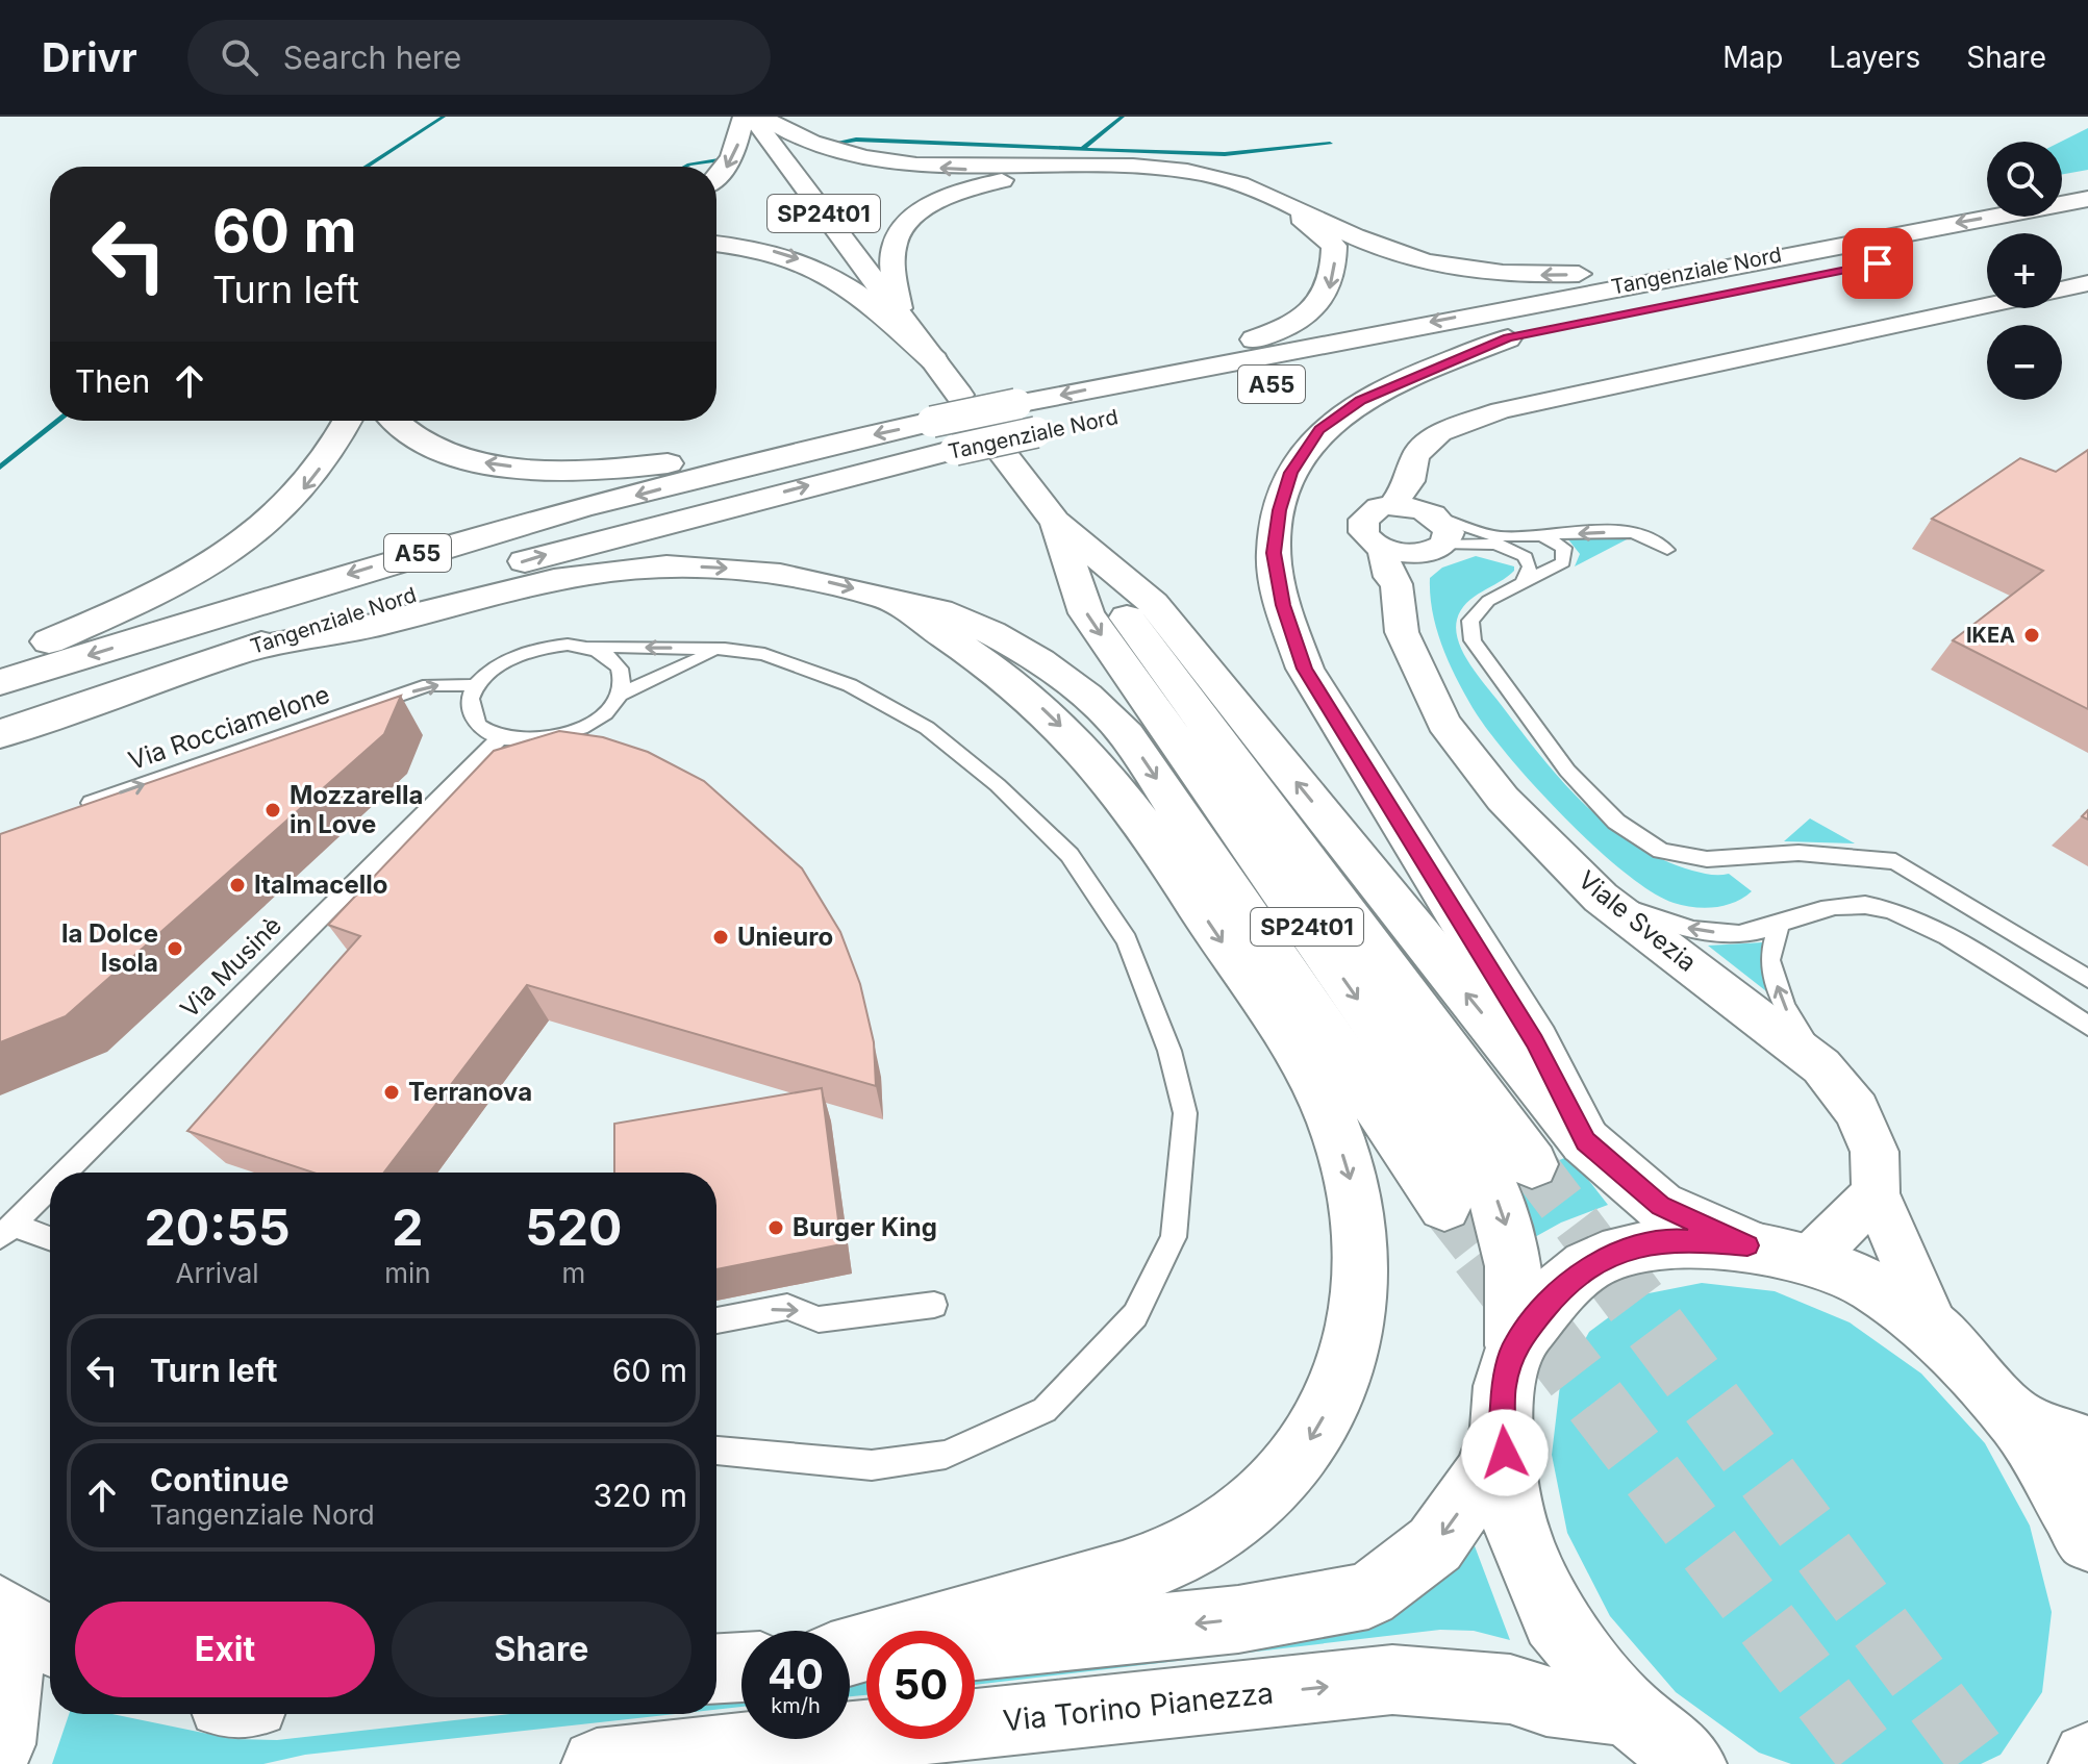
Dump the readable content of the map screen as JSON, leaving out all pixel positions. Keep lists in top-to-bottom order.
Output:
{
  "streets": {
    "main road": [
      "SP24t01",
      "Tangenziale Nord",
      "A55",
      "Via Torino Pianezza"
    ],
    "street": ["Viale Svezia"],
    "lane": ["Via Rocciamelone", "Via Musinè"]
  },
  "crossings": [
    ["Via Rocciamelone", "Via Musinè"]
  ],
  "one_way": ["Via Rocciamelone", "Via Torino Pianezza"],
  "places": [
    "IKEA",
    "Mozzarella in Love",
    "Italmacello",
    "Unieuro",
    "la Dolce Isola",
    "Terranova",
    "Burger King"
  ],
  "page": {
    "header": "Drivr",
    "search": "Search here",
    "nav": ["Map", "Layers", "Share"],
    "map_buttons": ["+", "−"],
    "turn": ["60 m", "Turn left"],
    "then": "Then",
    "eta": [
      "20:55",
      "Arrival",
      "2",
      "min",
      "520",
      "m"
    ],
    "list": [
      {
        "name": "Turn left",
        "value": "60 m"
      },
      {
        "name": "Continue",
        "note": "Tangenziale Nord",
        "value": "320 m"
      }
    ],
    "buttons": ["Exit", "Share"],
    "speed": "40 km/h",
    "limit": "50"
  }
}
